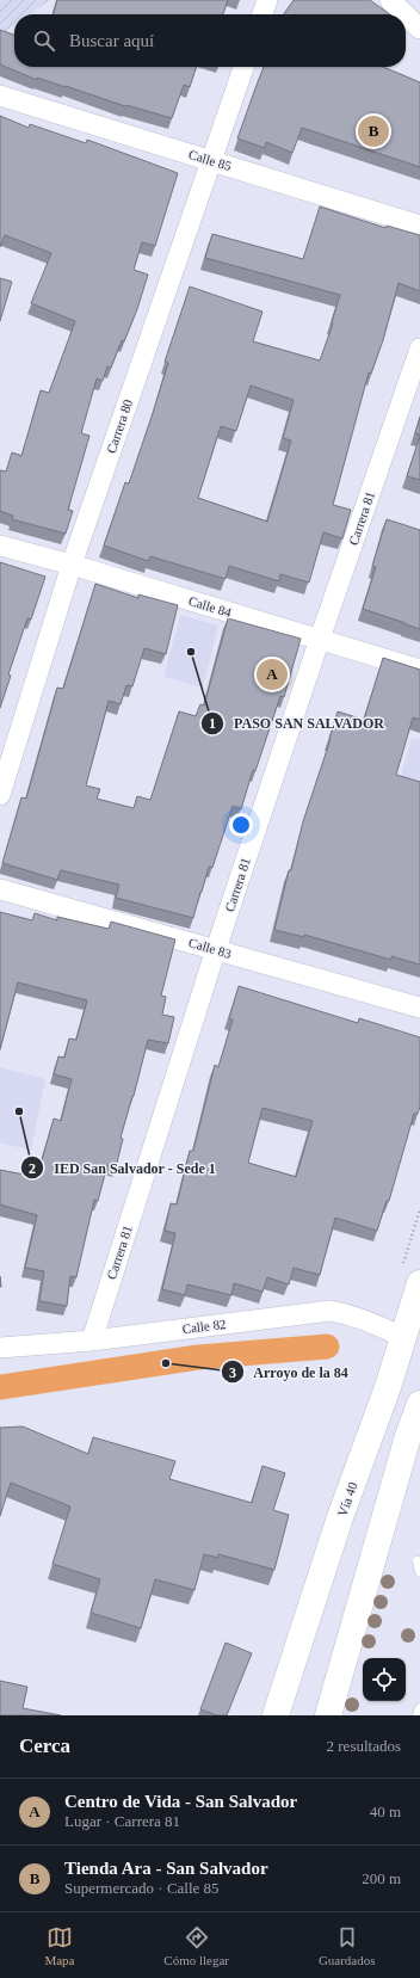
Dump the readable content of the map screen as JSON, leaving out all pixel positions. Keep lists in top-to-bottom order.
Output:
{
  "streets": {
    "highway": ["Vía 40"],
    "street": [
      "Calle 85",
      "Carrera 80",
      "Carrera 81",
      "Calle 84",
      "Calle 83",
      "Calle 82"
    ]
  },
  "crossings": [
    ["Calle 85", "Carrera 80"],
    ["Carrera 80", "Calle 84"],
    ["Carrera 81", "Calle 84"],
    ["Carrera 81", "Calle 83"],
    ["Carrera 81", "Calle 82"],
    ["Calle 82", "Vía 40"]
  ],
  "places": ["PASO SAN SALVADOR", "IED San Salvador - Sede 1", "Arroyo de la 84"],
  "page": {
    "search": "Buscar aquí",
    "pins": ["B", "A"],
    "heading": ["Cerca", "2 resultados"],
    "list": [
      {
        "mark": "A",
        "name": "Centro de Vida - San Salvador",
        "note": "Lugar · Carrera 81",
        "value": "40 m"
      },
      {
        "mark": "B",
        "name": "Tienda Ara - San Salvador",
        "note": "Supermercado · Calle 85",
        "value": "200 m"
      }
    ],
    "nav": ["Mapa", "Cómo llegar", "Guardados"]
  }
}
